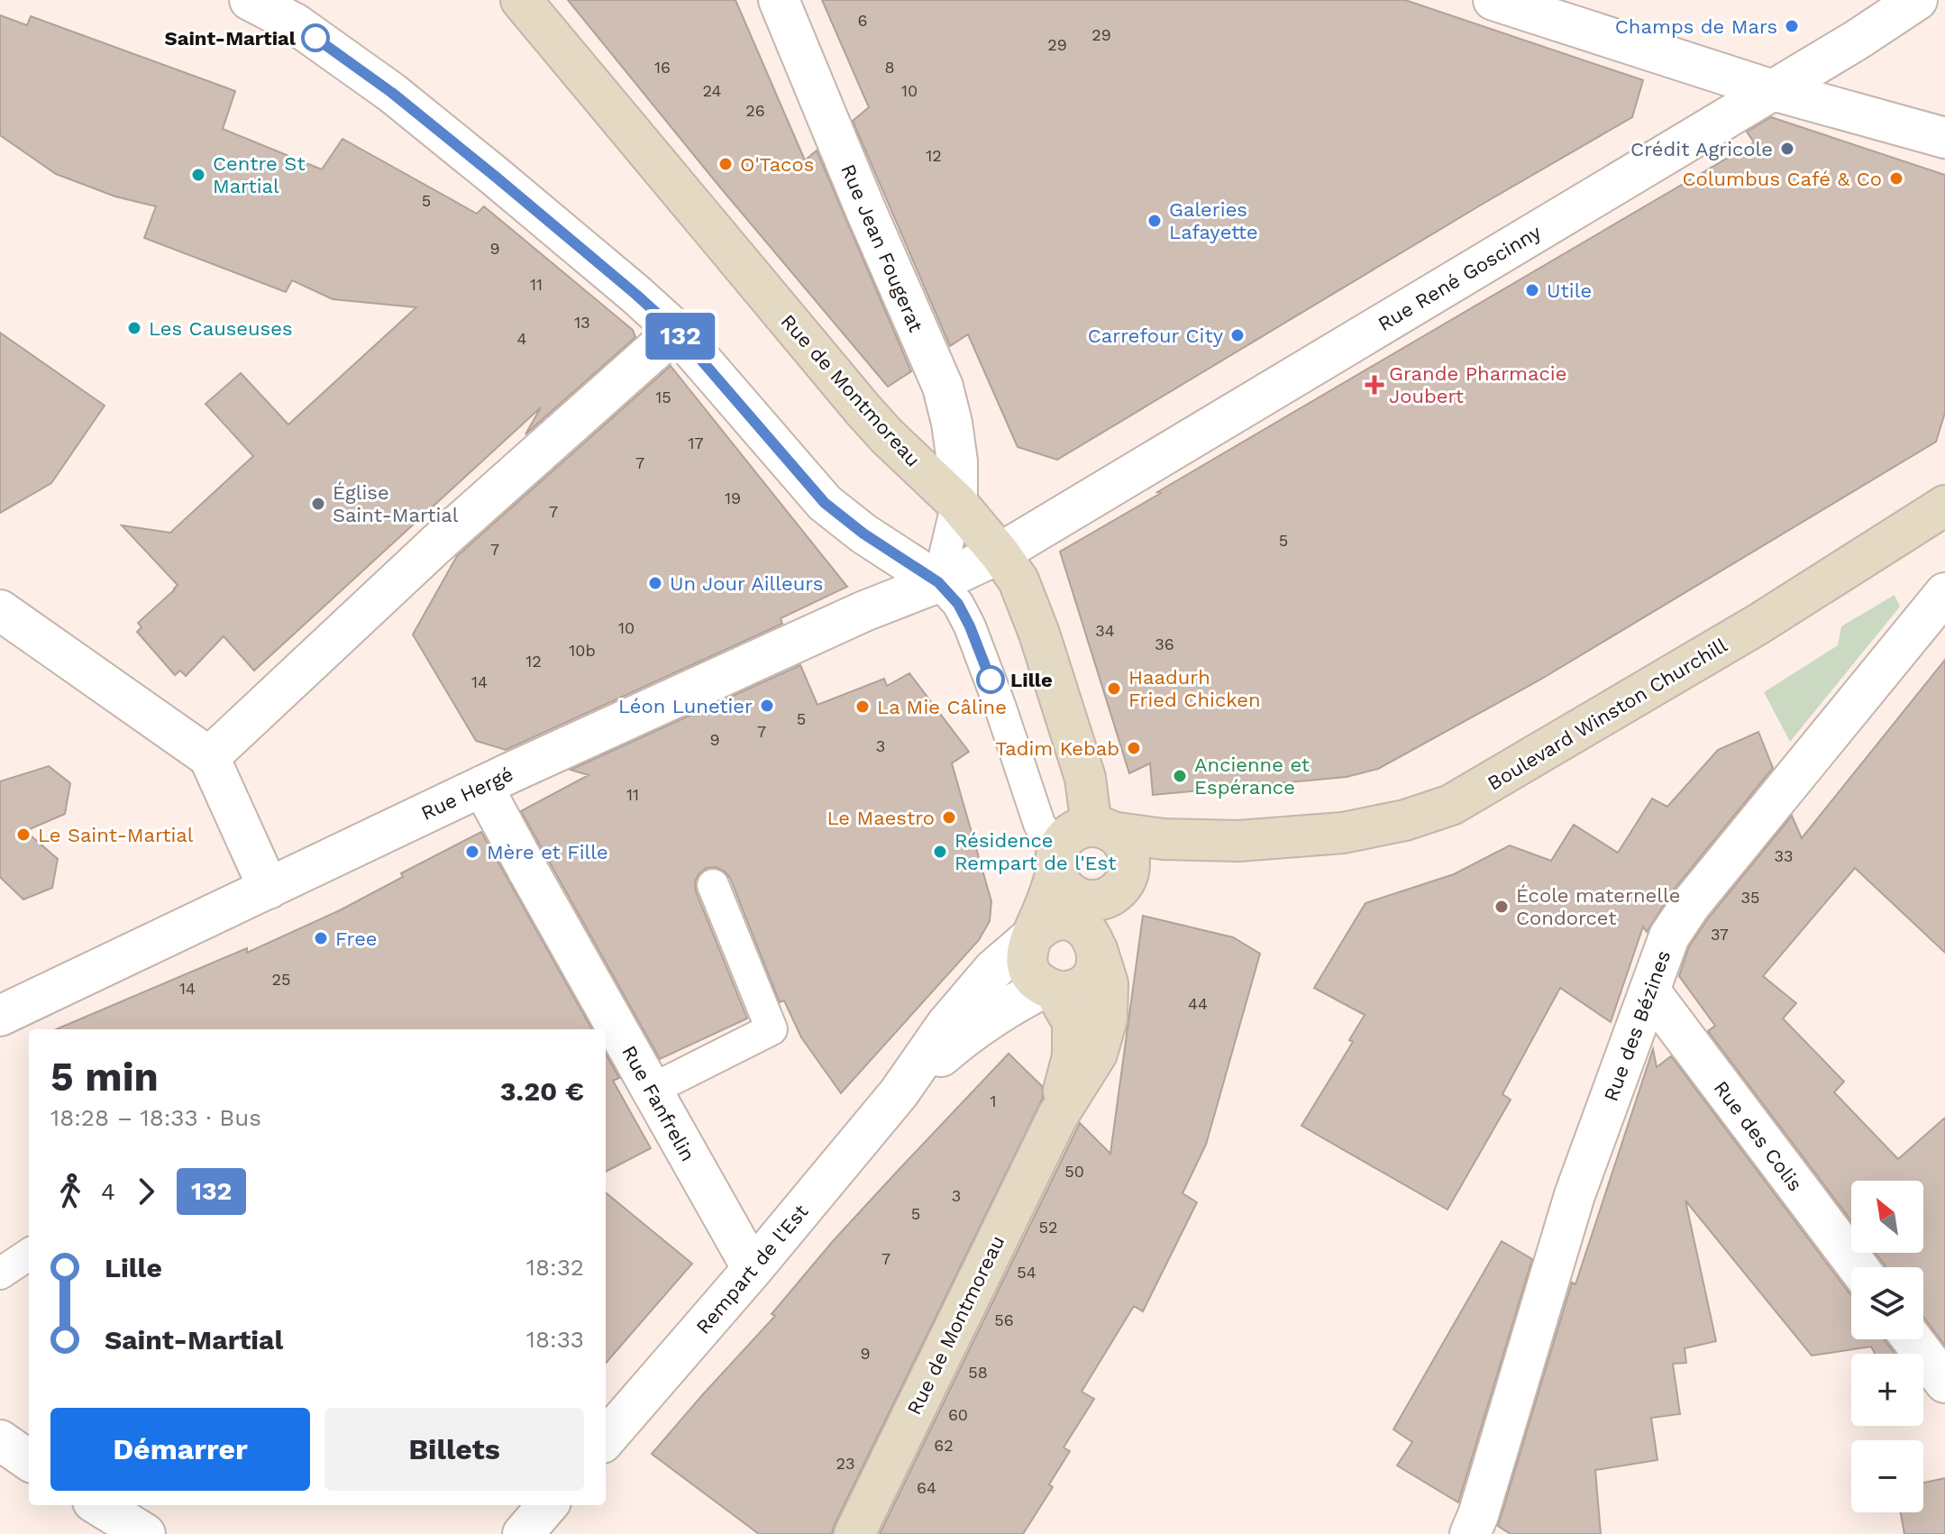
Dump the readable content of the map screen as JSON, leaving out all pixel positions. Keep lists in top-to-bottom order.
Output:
{
  "streets": {
    "main road": ["Rue de Montmoreau", "Boulevard Winston Churchill"],
    "street": [
      "Rue Jean Fougerat",
      "Rue René Goscinny",
      "Rue Hergé",
      "Rue des Bézines",
      "Rue Fanfrelin",
      "Rue des Colis",
      "Rempart de l'Est"
    ]
  },
  "crossings": [
    ["Rue Jean Fougerat", "Rue de Montmoreau"],
    ["Rue René Goscinny", "Rue de Montmoreau"],
    ["Rue René Goscinny", "Rue Hergé"],
    ["Rue de Montmoreau", "Boulevard Winston Churchill"],
    ["Rue de Montmoreau", "Rempart de l'Est"],
    ["Rue Hergé", "Rue Fanfrelin"],
    ["Rue des Bézines", "Rue des Colis"],
    ["Rue Fanfrelin", "Rempart de l'Est"]
  ],
  "places": {
    "other": [
      "Champs de Mars",
      "Saint-Martial",
      "Crédit Agricole",
      "O'Tacos",
      "Centre St Martial",
      "Columbus Café & Co",
      "Galeries Lafayette",
      "Utile",
      "Les Causeuses",
      "Carrefour City",
      "Église Saint-Martial",
      "Un Jour Ailleurs",
      "Lille",
      "Haadurh Fried Chicken",
      "Léon Lunetier",
      "La Mie Câline",
      "Tadim Kebab",
      "Ancienne et Espérance",
      "Le Maestro",
      "Le Saint-Martial",
      "Mère et Fille",
      "Résidence Rempart de l'Est",
      "École maternelle Condorcet",
      "Free"
    ],
    "health": ["Grande Pharmacie Joubert"]
  },
  "lines": ["bus line 132"],
  "house_numbers": [
    "6",
    "29",
    "29",
    "16",
    "8",
    "24",
    "10",
    "26",
    "12",
    "5",
    "9",
    "11",
    "13",
    "4",
    "15",
    "17",
    "7",
    "19",
    "7",
    "5",
    "7",
    "10",
    "34",
    "36",
    "10b",
    "12",
    "14",
    "5",
    "7",
    "9",
    "3",
    "11",
    "33",
    "35",
    "37",
    "25",
    "14",
    "44",
    "1",
    "50",
    "3",
    "5",
    "52",
    "7",
    "54",
    "56",
    "9",
    "58",
    "60",
    "62",
    "23",
    "64"
  ],
  "north": "top left",
  "page": {
    "on_map": "132",
    "heading": ["5 min", "18:28 – 18:33 · Bus", "3.20 €"],
    "legs": ["4", "132"],
    "map_buttons": ["+", "−"],
    "list": [
      {
        "name": "Lille",
        "value": "18:32"
      },
      {
        "name": "Saint-Martial",
        "value": "18:33"
      }
    ],
    "buttons": ["Démarrer", "Billets"]
  }
}
